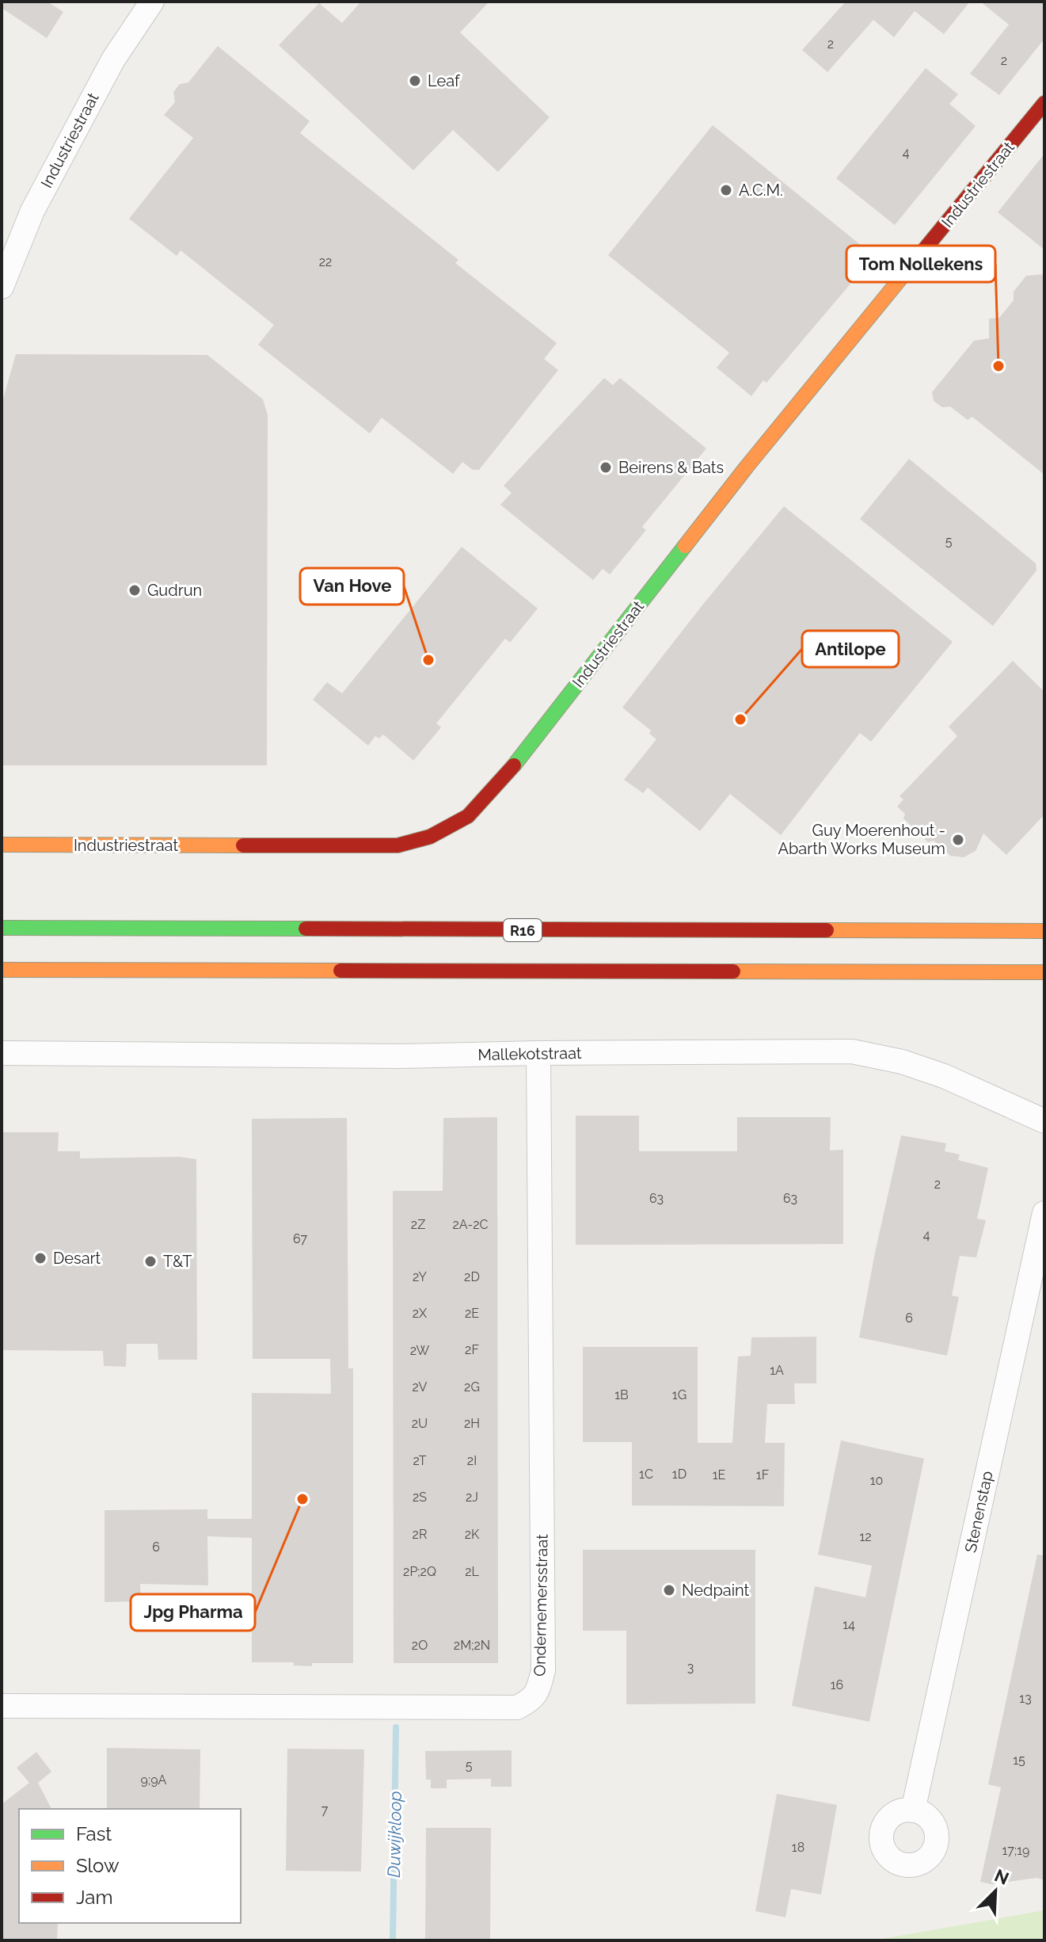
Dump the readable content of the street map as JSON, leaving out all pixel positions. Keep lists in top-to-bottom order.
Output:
{
  "streets": {
    "main road": ["Industriestraat", "R16"],
    "street": ["Mallekotstraat", "Stenenstap", "Ondernemersstraat"]
  },
  "crossings": [
    ["Mallekotstraat", "Ondernemersstraat"]
  ],
  "water": ["Duwijkloop"],
  "places": [
    "Leaf",
    "A.C.M.",
    "Tom Nollekens",
    "Beirens & Bats",
    "Gudrun",
    "Van Hove",
    "Antilope",
    "Guy Moerenhout - Abarth Works Museum",
    "Desart",
    "T&T",
    "Jpg Pharma",
    "Nedpaint"
  ],
  "house_numbers": [
    "2",
    "2",
    "4",
    "22",
    "5",
    "2",
    "63",
    "63",
    "2Z",
    "2A-2C",
    "4",
    "67",
    "2Y",
    "2D",
    "2X",
    "2E",
    "6",
    "2F",
    "2W",
    "1A",
    "2V",
    "2G",
    "1B",
    "1G",
    "2U",
    "2H",
    "2T",
    "2I",
    "1C",
    "1D",
    "1E",
    "1F",
    "10",
    "2S",
    "2J",
    "2R",
    "2K",
    "12",
    "6",
    "2P;2Q",
    "2L",
    "14",
    "2O",
    "2M;2N",
    "3",
    "16",
    "13",
    "15",
    "5",
    "9;9A",
    "7",
    "18",
    "17;19"
  ],
  "legend": ["Fast", "Slow", "Jam"],
  "north": "top right"
}
